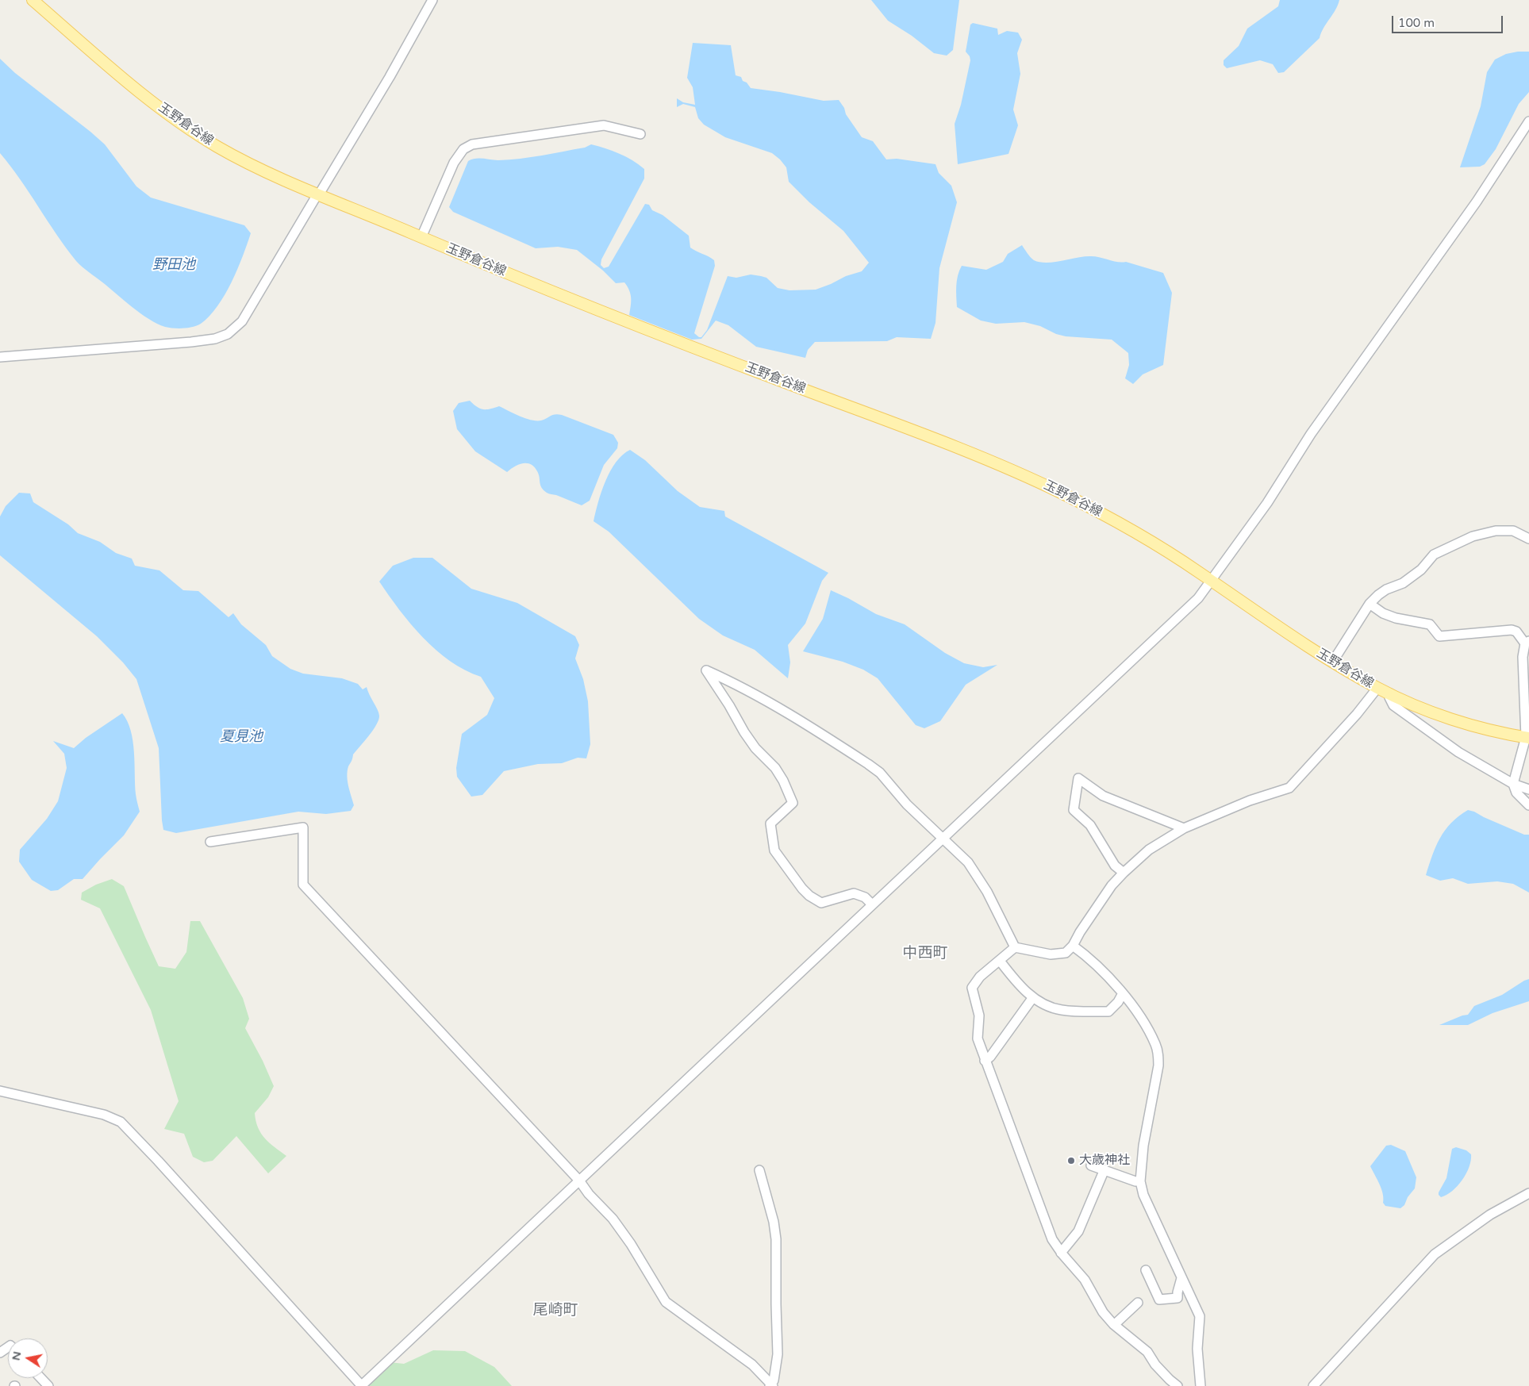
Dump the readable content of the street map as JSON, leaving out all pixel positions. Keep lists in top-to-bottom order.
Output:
{
  "streets": {
    "main road": ["玉野倉谷線"]
  },
  "districts": ["中西町", "尾崎町"],
  "water": ["野田池", "夏見池"],
  "places": ["大歳神社"],
  "scale_bar": "100 m",
  "north": "left"
}
